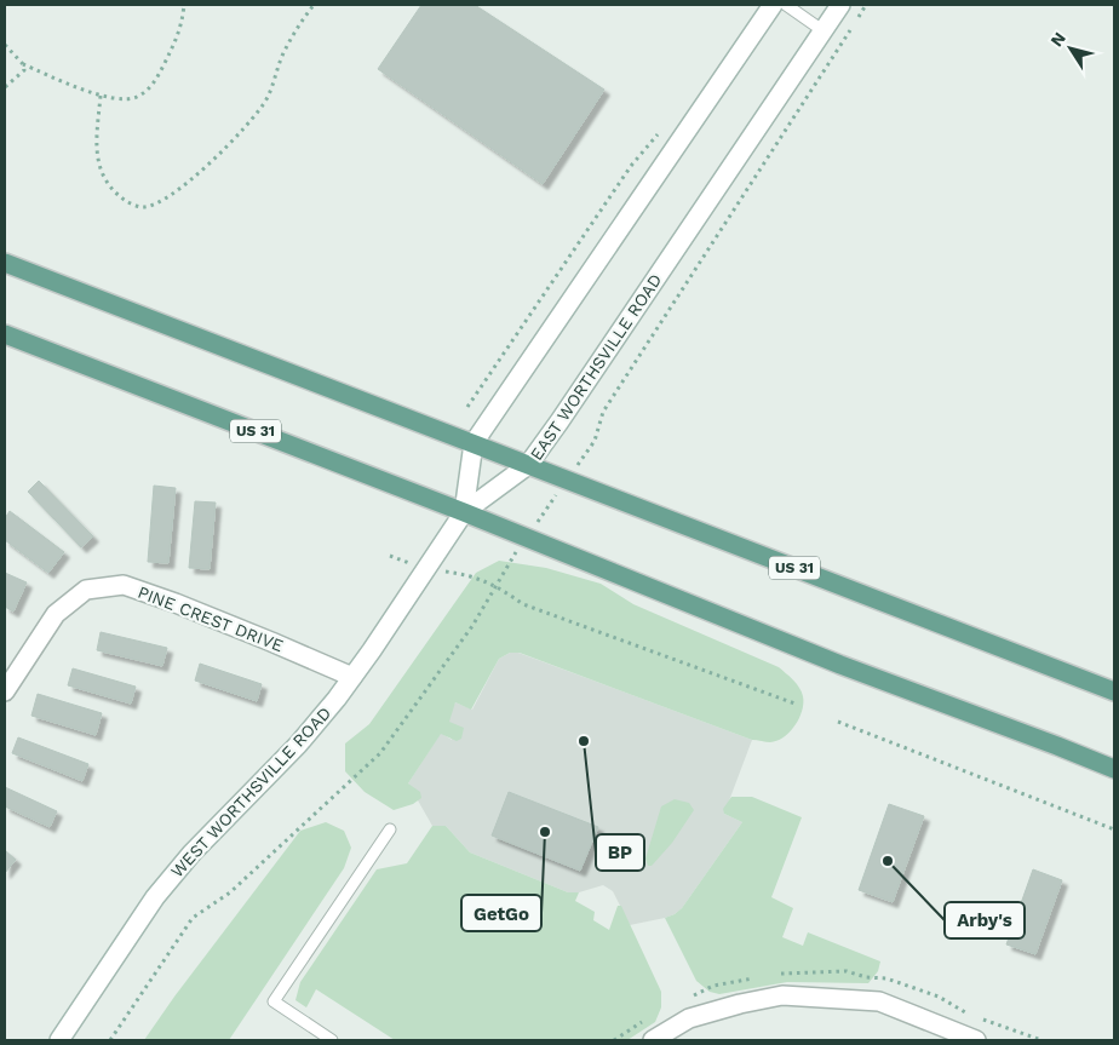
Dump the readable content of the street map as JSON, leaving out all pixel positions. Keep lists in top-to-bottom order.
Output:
{
  "streets": {
    "main road": [
      "EAST WORTHSVILLE ROAD",
      "US 31",
      "PINE CREST DRIVE",
      "WEST WORTHSVILLE ROAD"
    ]
  },
  "crossings": [
    ["EAST WORTHSVILLE ROAD", "US 31"],
    ["EAST WORTHSVILLE ROAD", "WEST WORTHSVILLE ROAD"],
    ["US 31", "WEST WORTHSVILLE ROAD"],
    ["PINE CREST DRIVE", "WEST WORTHSVILLE ROAD"]
  ],
  "places": ["BP", "GetGo", "Arby's"],
  "north": "top left"
}
